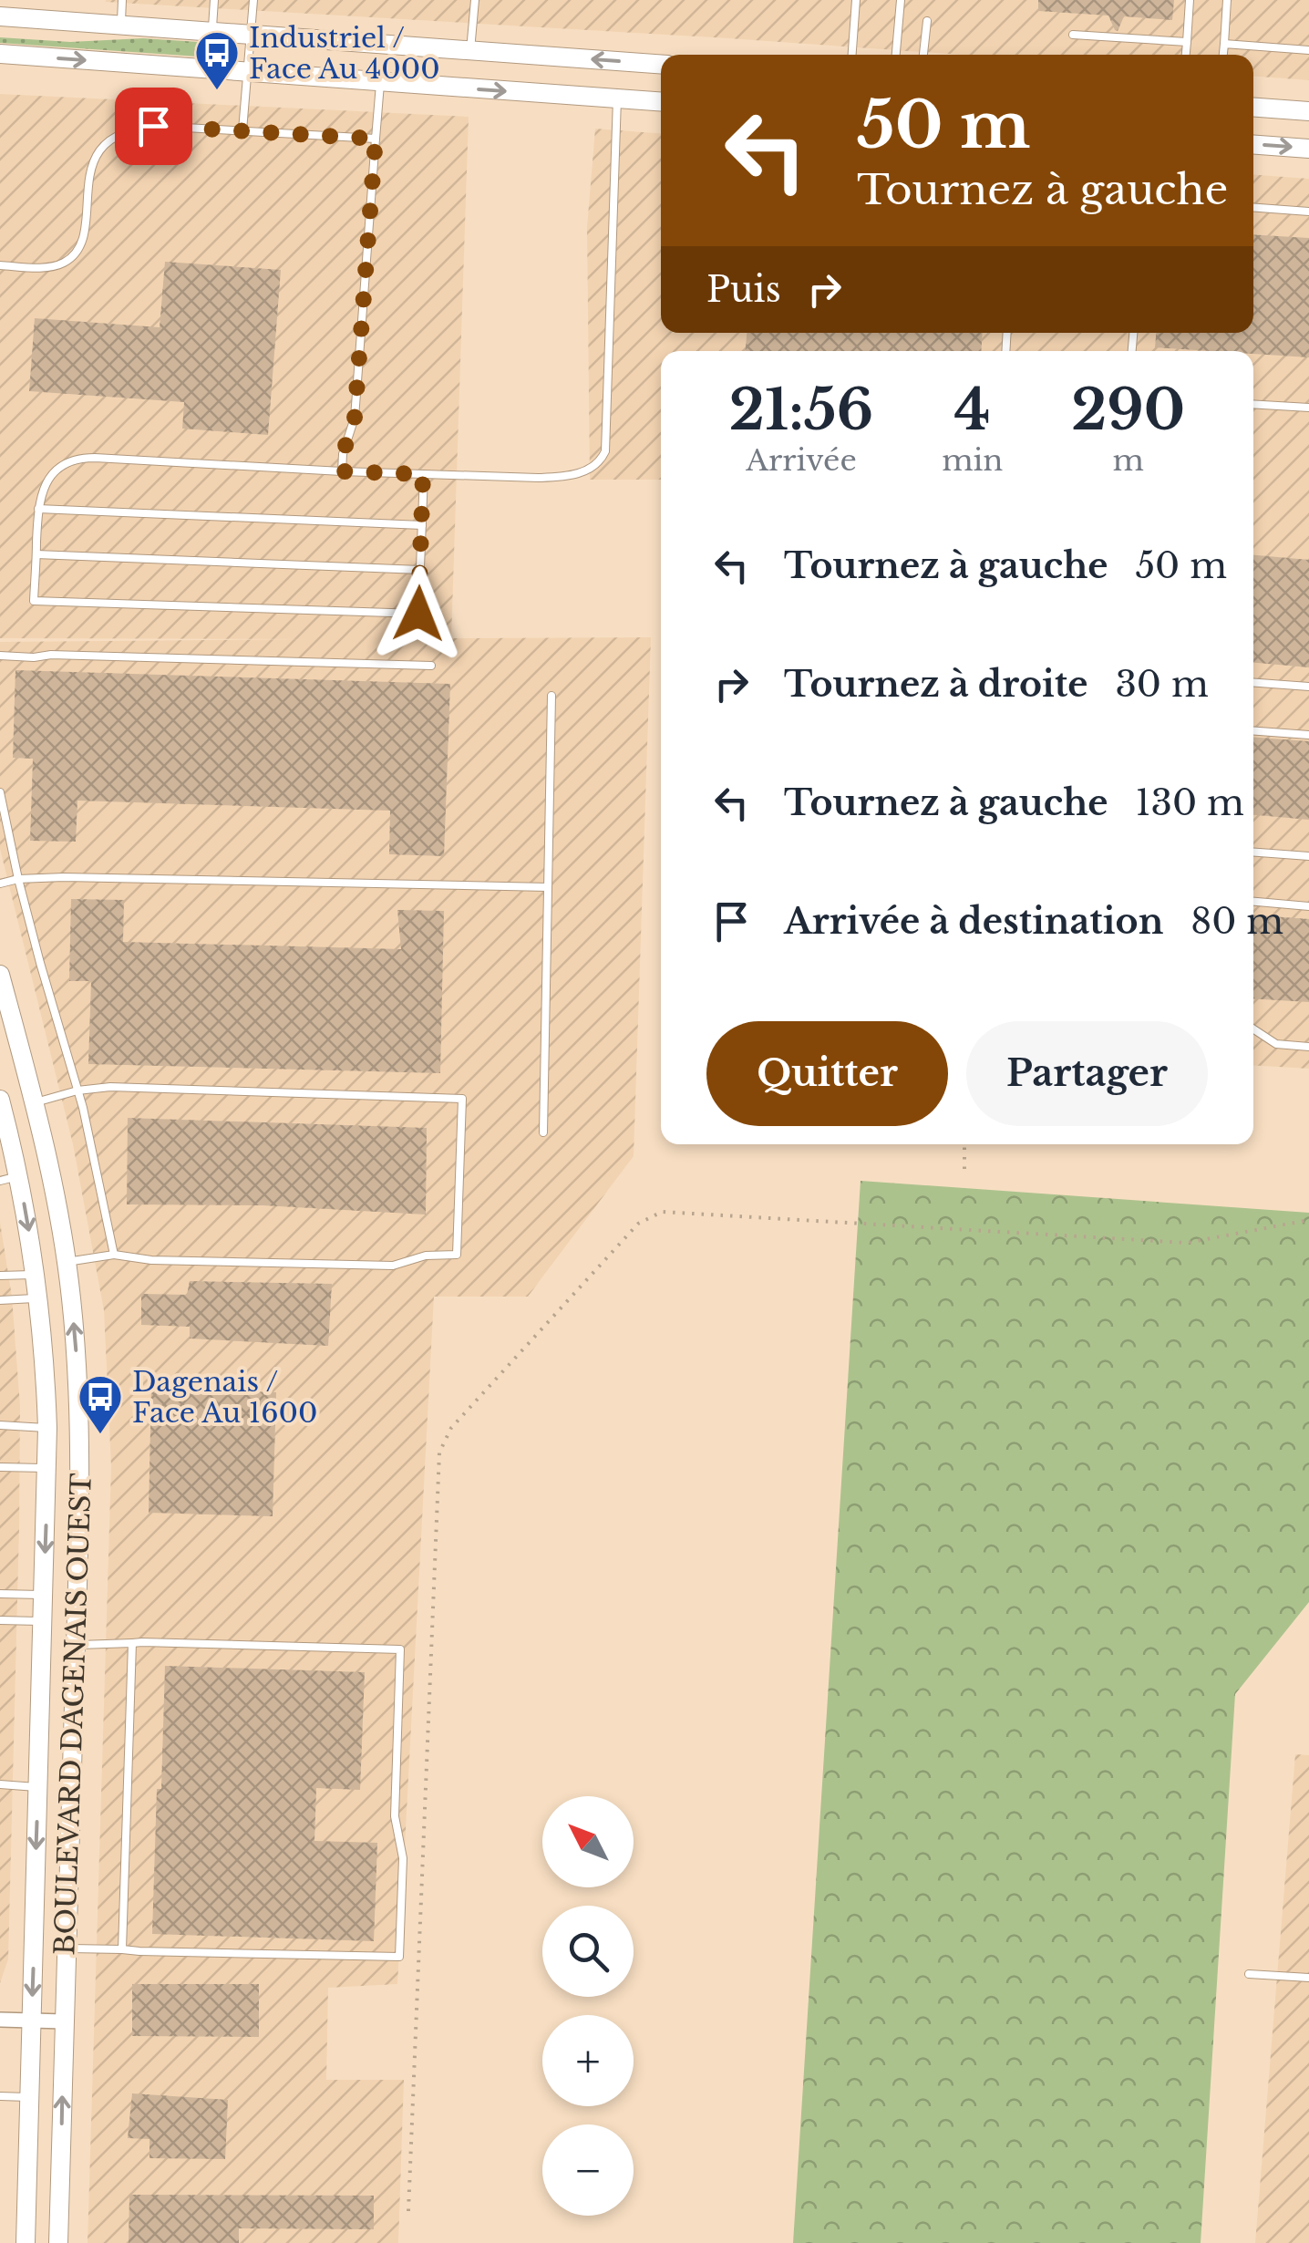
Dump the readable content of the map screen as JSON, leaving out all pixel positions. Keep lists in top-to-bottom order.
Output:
{
  "streets": {
    "main road": ["BOULEVARD DAGENAIS OUEST"]
  },
  "places": {
    "bus stop": ["Industriel / Face Au 4000", "Dagenais / Face Au 1600"]
  },
  "north": "top left",
  "page": {
    "turn": ["50 m", "Tournez à gauche"],
    "then": "Puis",
    "eta": [
      "21:56",
      "Arrivée",
      "4",
      "min",
      "290",
      "m"
    ],
    "list": [
      {
        "name": "Tournez à gauche",
        "value": "50 m"
      },
      {
        "name": "Tournez à droite",
        "value": "30 m"
      },
      {
        "name": "Tournez à gauche",
        "value": "130 m"
      },
      {
        "name": "Arrivée à destination",
        "value": "80 m"
      }
    ],
    "buttons": ["Quitter", "Partager"],
    "map_buttons": ["+", "−"]
  }
}
